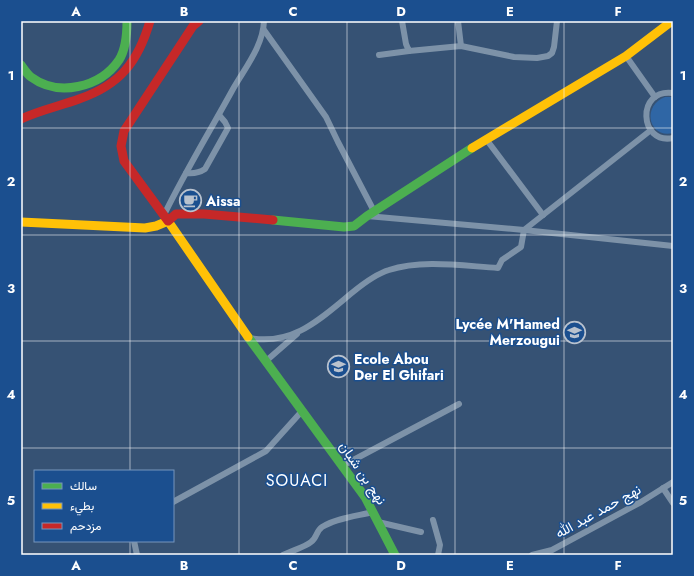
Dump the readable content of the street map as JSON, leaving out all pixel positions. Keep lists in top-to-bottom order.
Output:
{
  "streets": {
    "main road": ["نهج بن شبان"],
    "street": ["نهج حمد عبد الله"]
  },
  "districts": ["SOUACI"],
  "places": {
    "cafe": ["Aissa"],
    "school or university": ["Lycée M'Hamed Merzougui", "Ecole Abou Der El Ghifari"]
  },
  "legend": ["سالك", "بطيء", "مزدحم"],
  "grid": {
    "columns": [
      "A",
      "B",
      "C",
      "D",
      "E",
      "F"
    ],
    "rows": [
      "1",
      "2",
      "3",
      "4",
      "5"
    ]
  }
}
